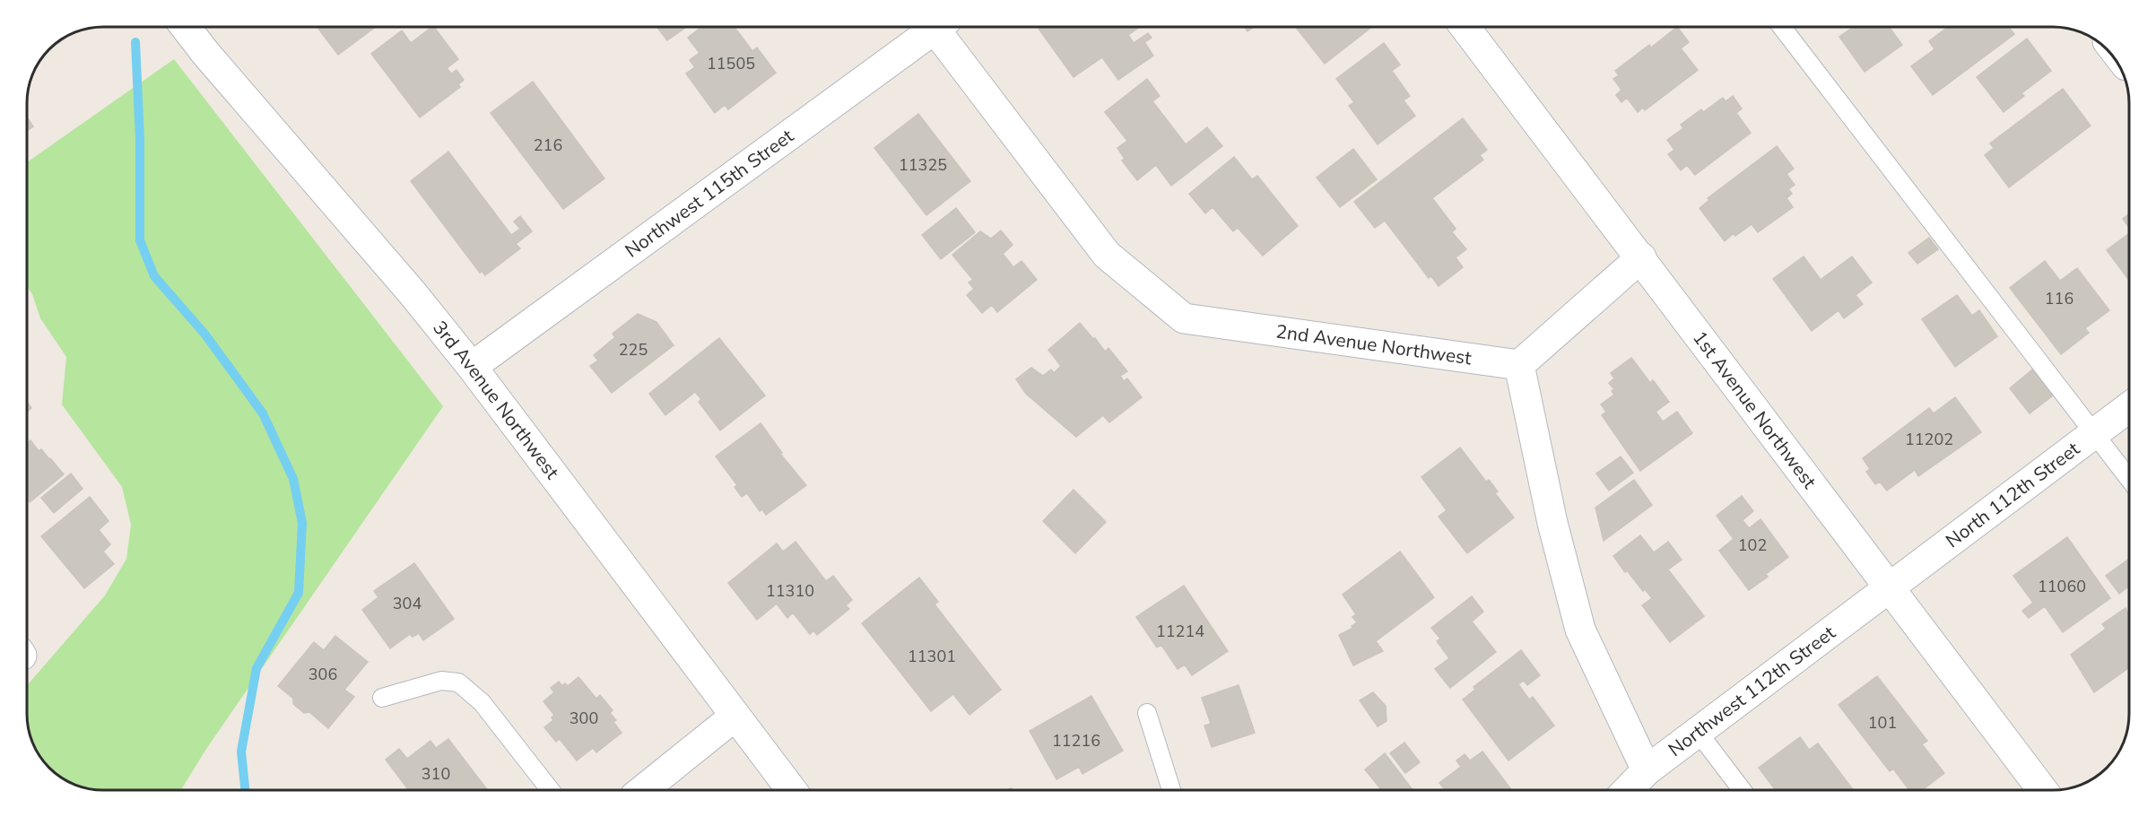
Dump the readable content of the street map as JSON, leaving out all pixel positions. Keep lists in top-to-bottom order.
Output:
{
  "streets": {
    "street": [
      "Northwest 115th Street",
      "2nd Avenue Northwest",
      "3rd Avenue Northwest",
      "1st Avenue Northwest",
      "North 112th Street",
      "Northwest 112th Street"
    ]
  },
  "crossings": [
    ["Northwest 115th Street", "3rd Avenue Northwest"],
    ["1st Avenue Northwest", "North 112th Street"],
    ["1st Avenue Northwest", "Northwest 112th Street"],
    ["North 112th Street", "Northwest 112th Street"]
  ],
  "house_numbers": [
    "11505",
    "216",
    "11325",
    "116",
    "225",
    "11202",
    "102",
    "11060",
    "11310",
    "304",
    "11214",
    "11301",
    "306",
    "300",
    "101",
    "11216",
    "310"
  ]
}
